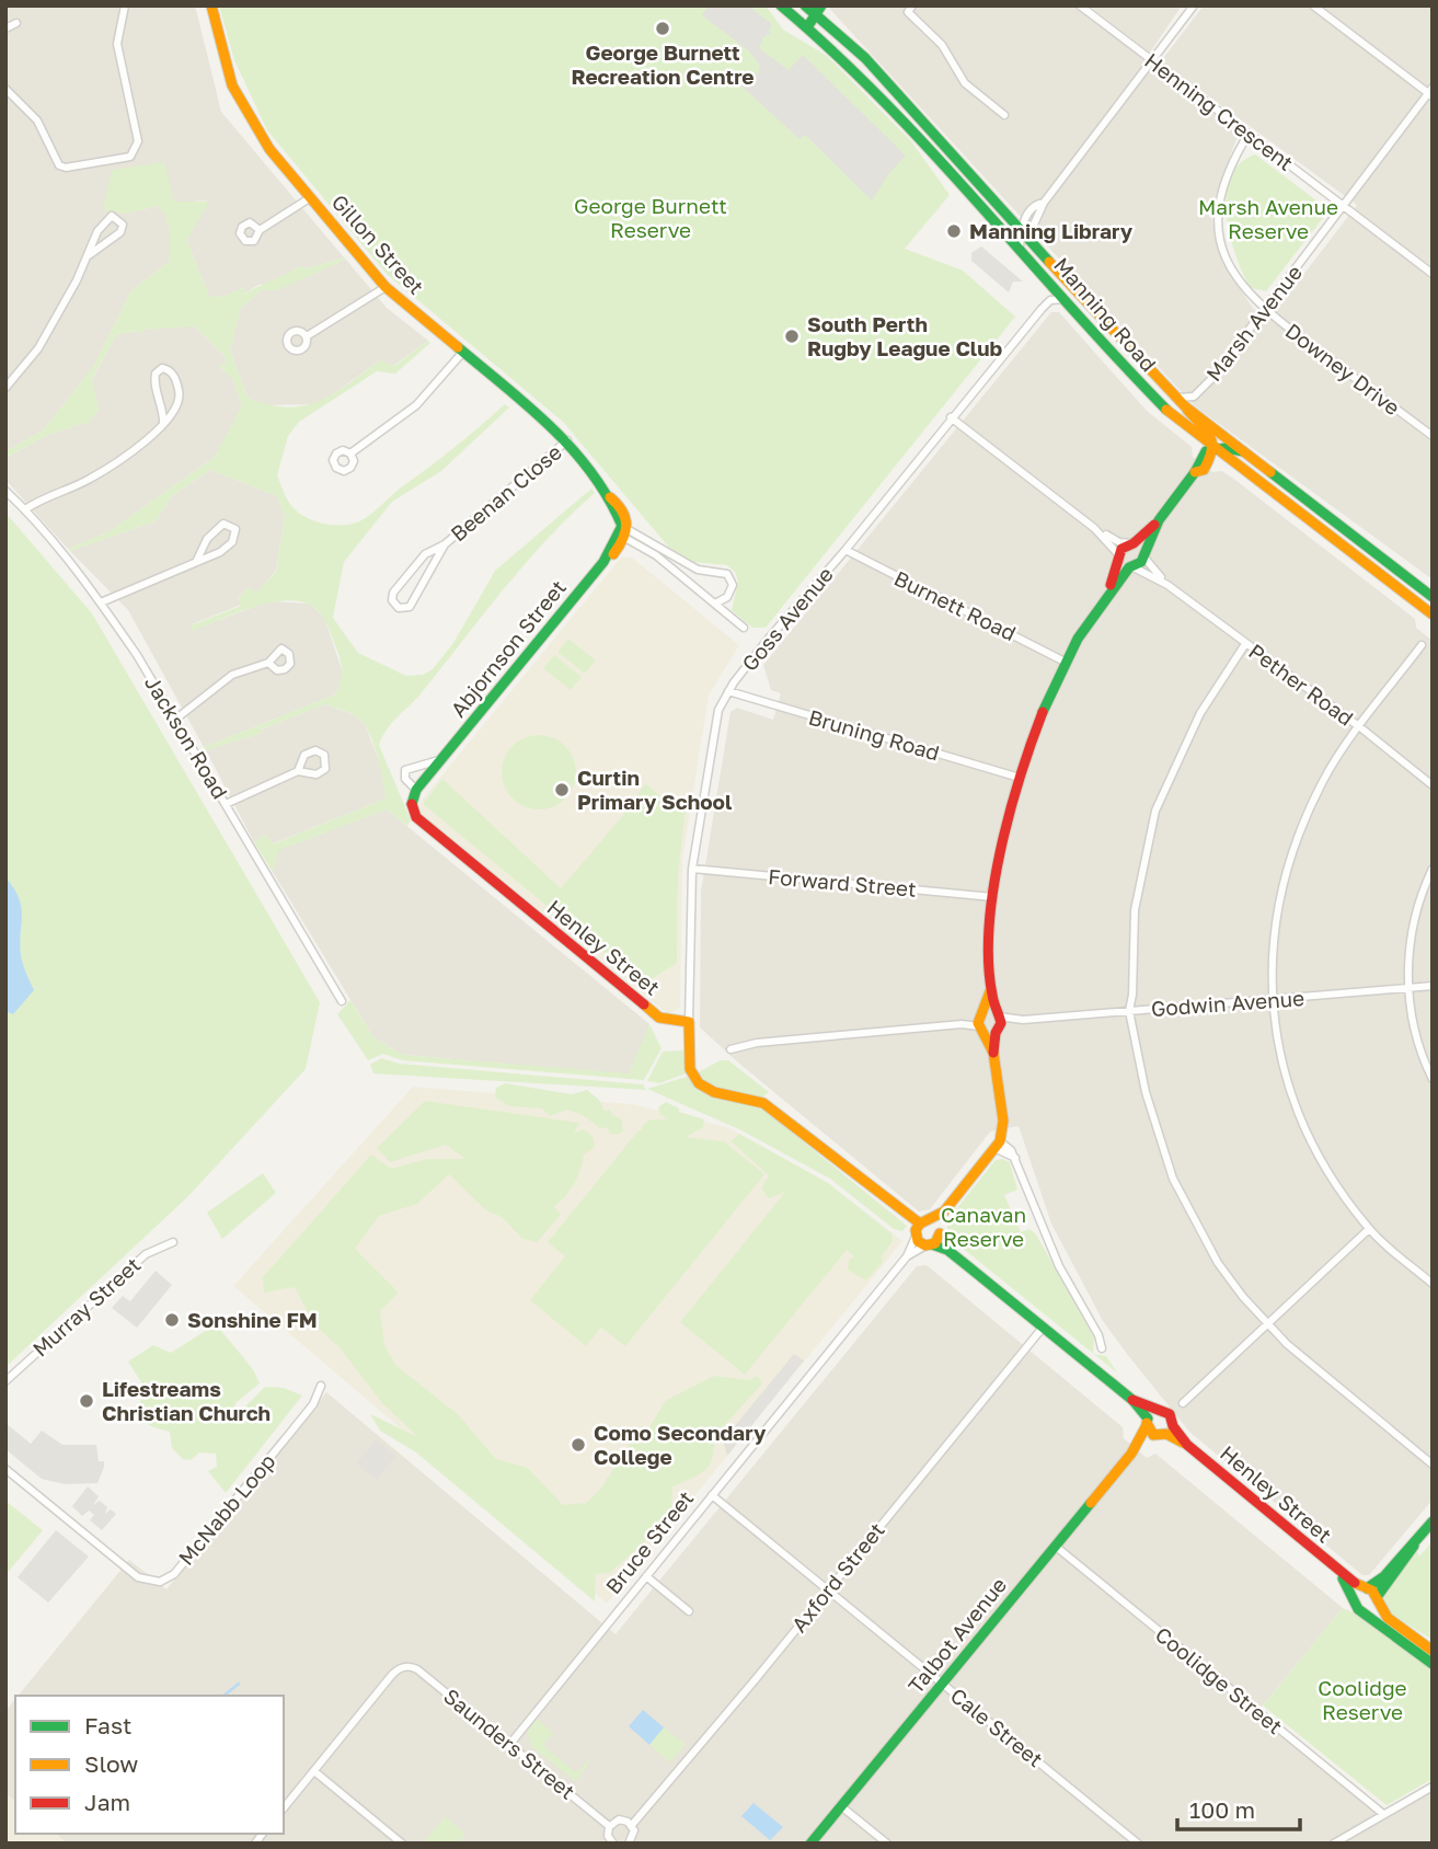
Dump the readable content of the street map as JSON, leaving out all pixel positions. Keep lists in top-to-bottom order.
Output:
{
  "streets": {
    "street": [
      "Henning Crescent",
      "Gillon Street",
      "Manning Road",
      "Marsh Avenue",
      "Downey Drive",
      "Beenan Close",
      "Burnett Road",
      "Goss Avenue",
      "Abjornson Street",
      "Pether Road",
      "Bruning Road",
      "Jackson Road",
      "Forward Street",
      "Henley Street",
      "Godwin Avenue",
      "Murray Street",
      "McNabb Loop",
      "Bruce Street",
      "Axford Street",
      "Talbot Avenue",
      "Coolidge Street",
      "Cale Street",
      "Saunders Street"
    ]
  },
  "crossings": [
    ["Henning Crescent", "Marsh Avenue"],
    ["Henning Crescent", "Downey Drive"],
    ["Gillon Street", "Beenan Close"],
    ["Gillon Street", "Abjornson Street"],
    ["Manning Road", "Marsh Avenue"],
    ["Manning Road", "Goss Avenue"],
    ["Marsh Avenue", "Downey Drive"],
    ["Burnett Road", "Goss Avenue"],
    ["Goss Avenue", "Bruning Road"],
    ["Goss Avenue", "Forward Street"],
    ["Goss Avenue", "Henley Street"],
    ["Abjornson Street", "Henley Street"],
    ["Henley Street", "Bruce Street"],
    ["Henley Street", "Axford Street"],
    ["Henley Street", "Talbot Avenue"],
    ["Bruce Street", "Cale Street"],
    ["Bruce Street", "Saunders Street"],
    ["Axford Street", "Cale Street"],
    ["Talbot Avenue", "Coolidge Street"],
    ["Talbot Avenue", "Cale Street"]
  ],
  "parks": [
    "George Burnett Reserve",
    "Marsh Avenue Reserve",
    "Canavan Reserve",
    "Coolidge Reserve"
  ],
  "places": [
    "George Burnett Recreation Centre",
    "Manning Library",
    "South Perth Rugby League Club",
    "Curtin Primary School",
    "Sonshine FM",
    "Lifestreams Christian Church",
    "Como Secondary College"
  ],
  "legend": ["Fast", "Slow", "Jam"],
  "scale_bar": "100 m"
}
